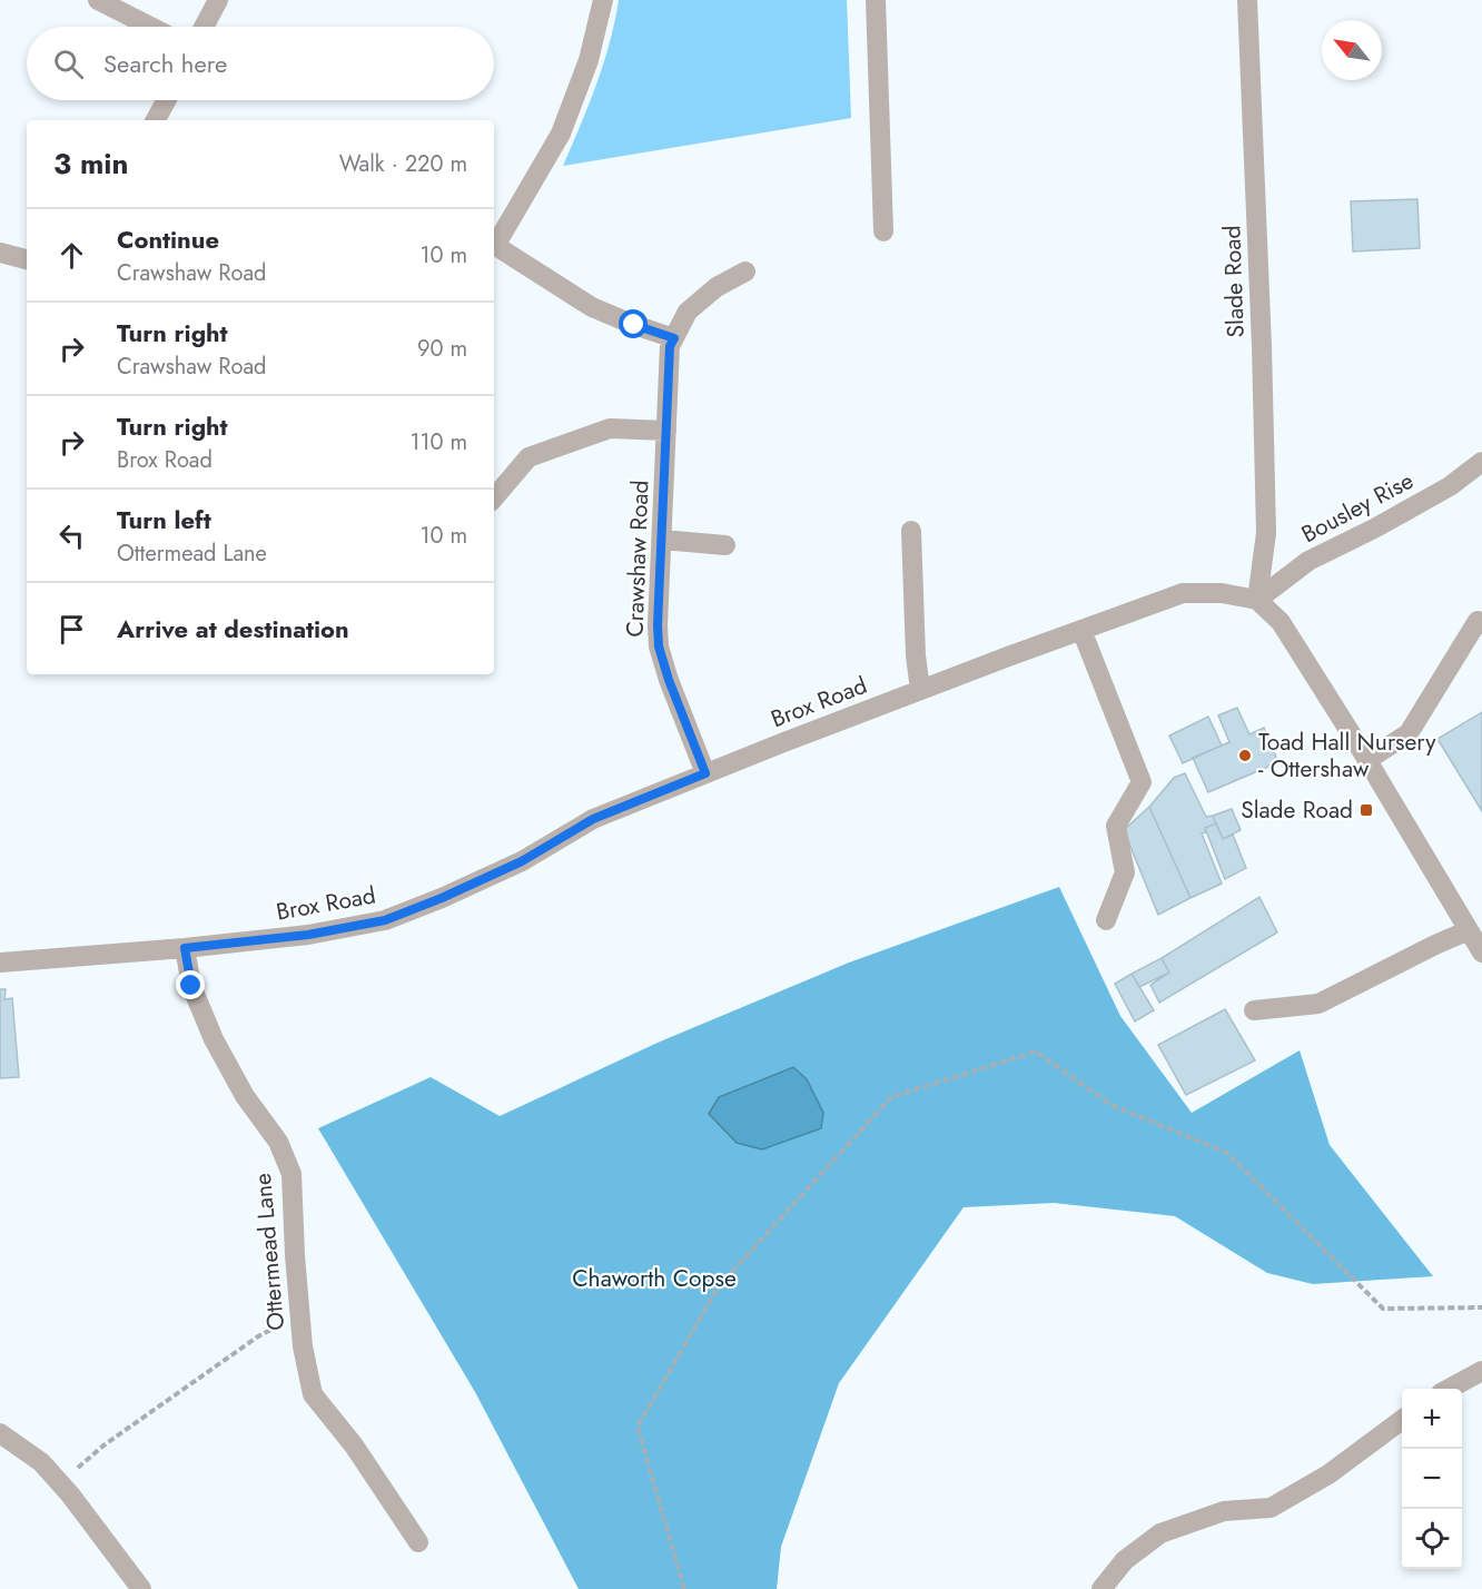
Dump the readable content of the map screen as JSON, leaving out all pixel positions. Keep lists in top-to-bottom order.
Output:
{
  "streets": {
    "street": [
      "Slade Road",
      "Bousley Rise",
      "Crawshaw Road",
      "Brox Road",
      "Ottermead Lane"
    ]
  },
  "crossings": [
    ["Slade Road", "Bousley Rise"],
    ["Slade Road", "Brox Road"],
    ["Bousley Rise", "Brox Road"],
    ["Crawshaw Road", "Brox Road"],
    ["Brox Road", "Ottermead Lane"]
  ],
  "parks": ["Chaworth Copse"],
  "places": {
    "other": ["Toad Hall Nursery - Ottershaw"],
    "transit": ["Slade Road"]
  },
  "north": "top left",
  "page": {
    "search": "Search here",
    "heading": ["3 min", "Walk · 220 m"],
    "list": [
      ["Continue", "Crawshaw Road", "10 m"],
      ["Turn right", "Crawshaw Road", "90 m"],
      ["Turn right", "Brox Road", "110 m"],
      ["Turn left", "Ottermead Lane", "10 m"],
      "Arrive at destination"
    ],
    "map_buttons": ["+", "−"]
  }
}
